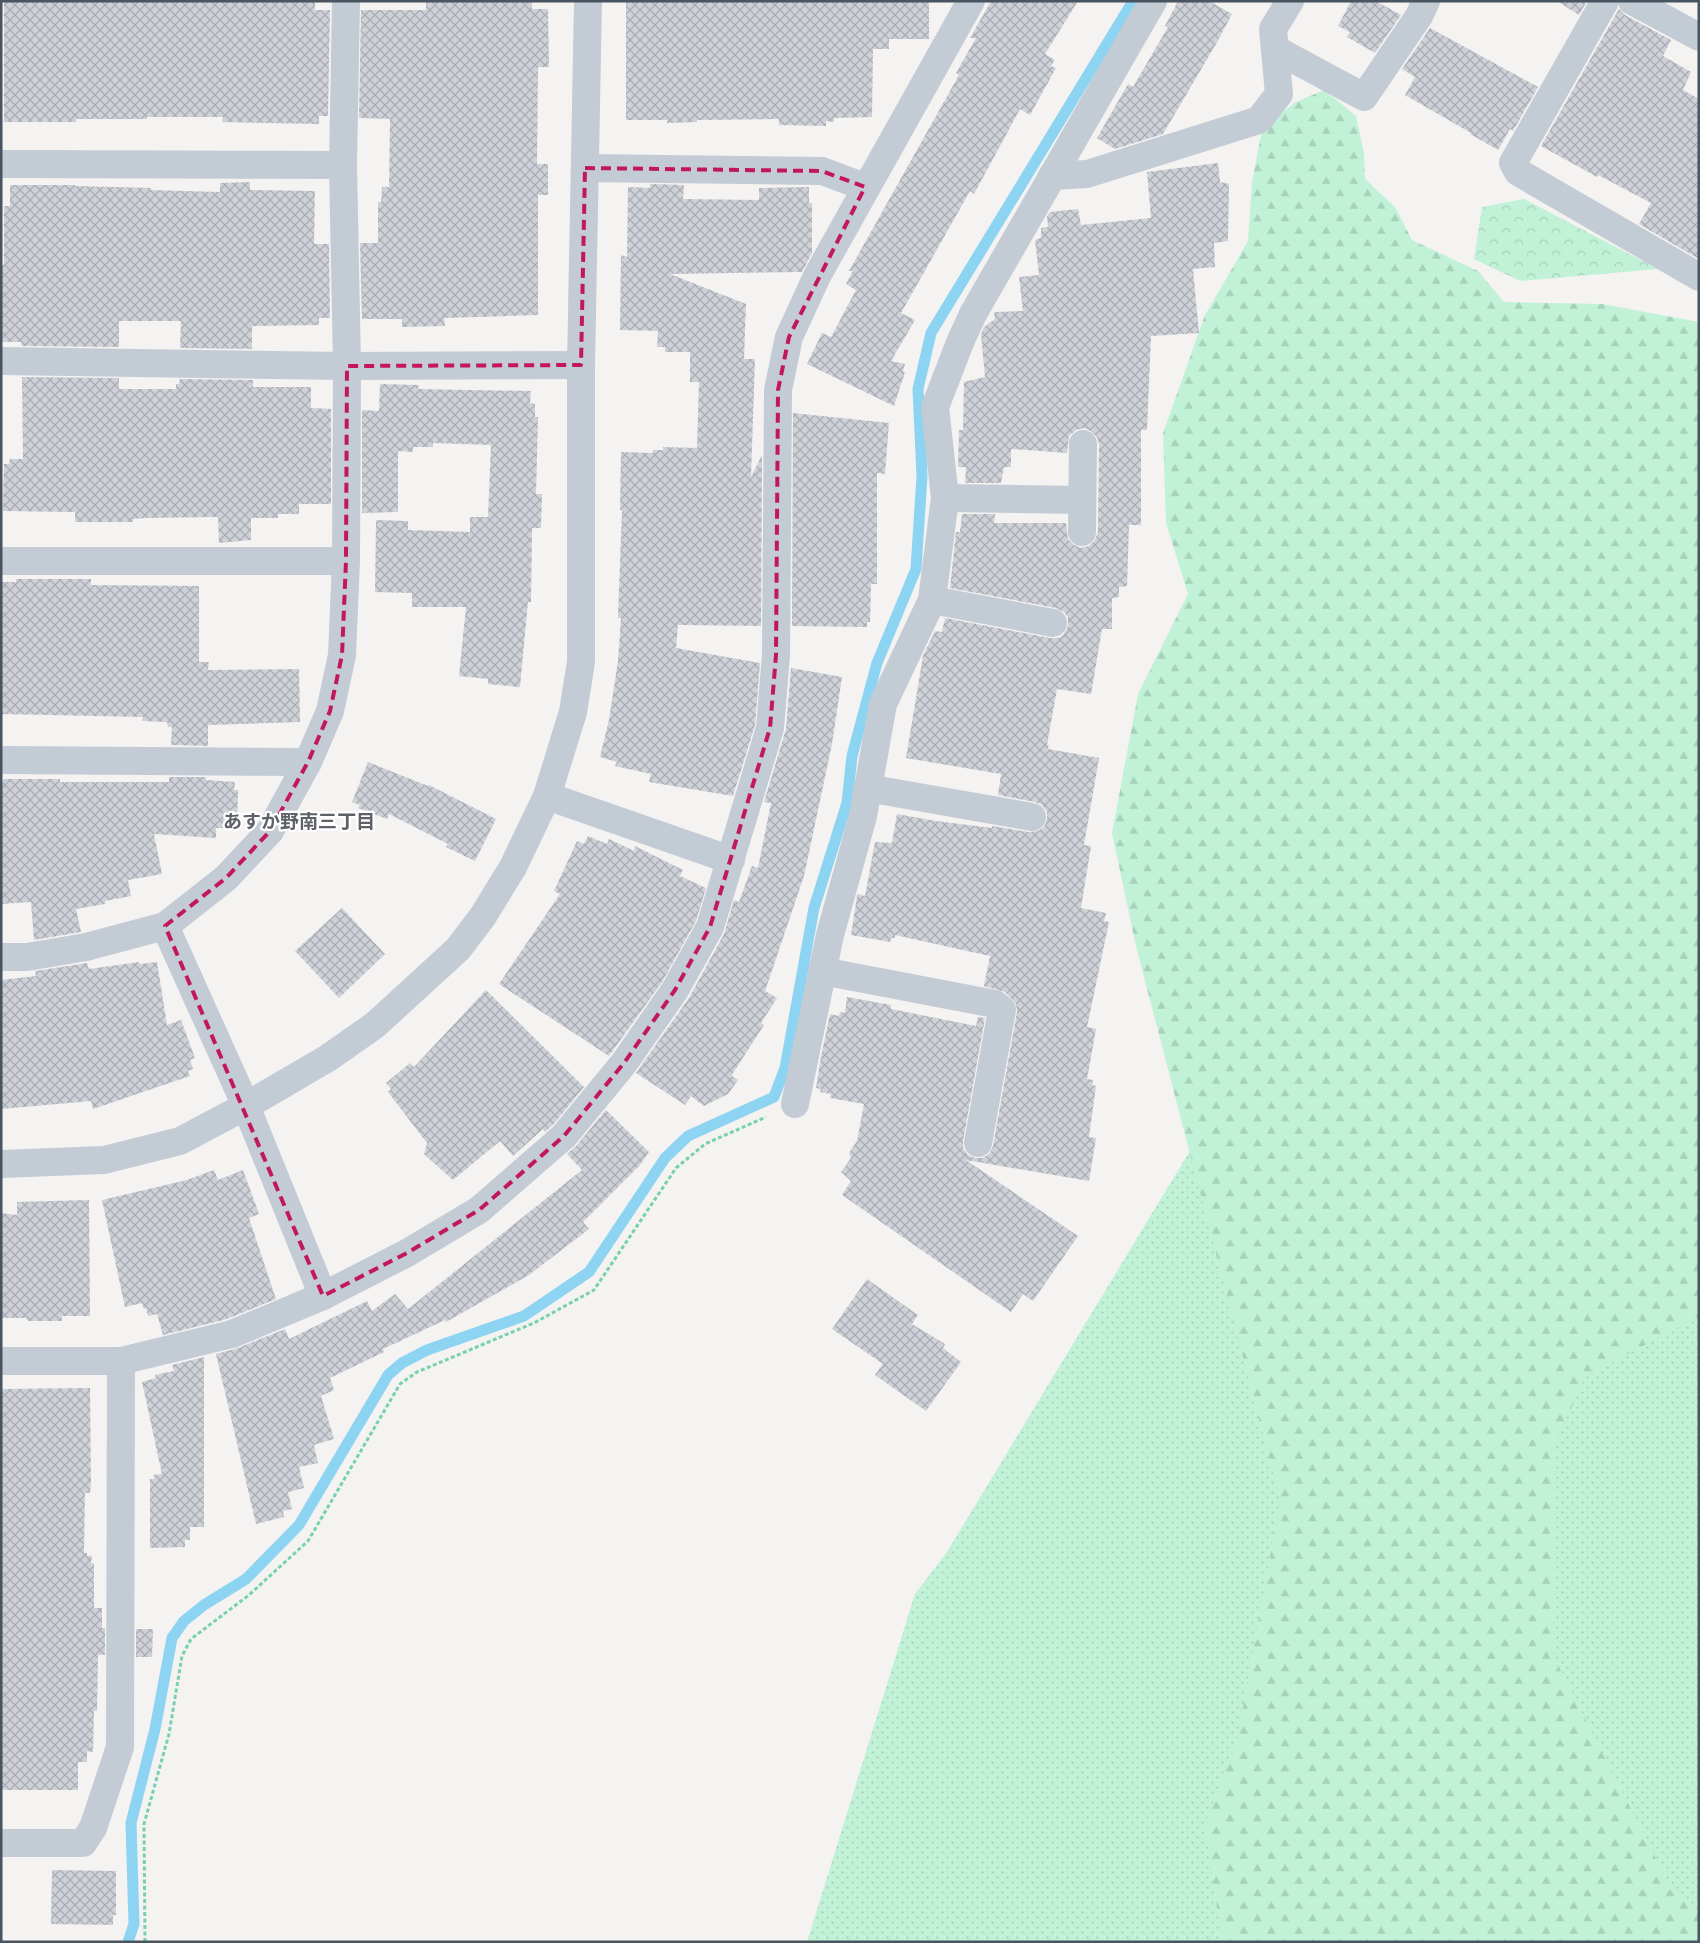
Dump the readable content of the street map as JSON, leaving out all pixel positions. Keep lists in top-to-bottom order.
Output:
{
  "districts": ["あすか野南三丁目"]
}
